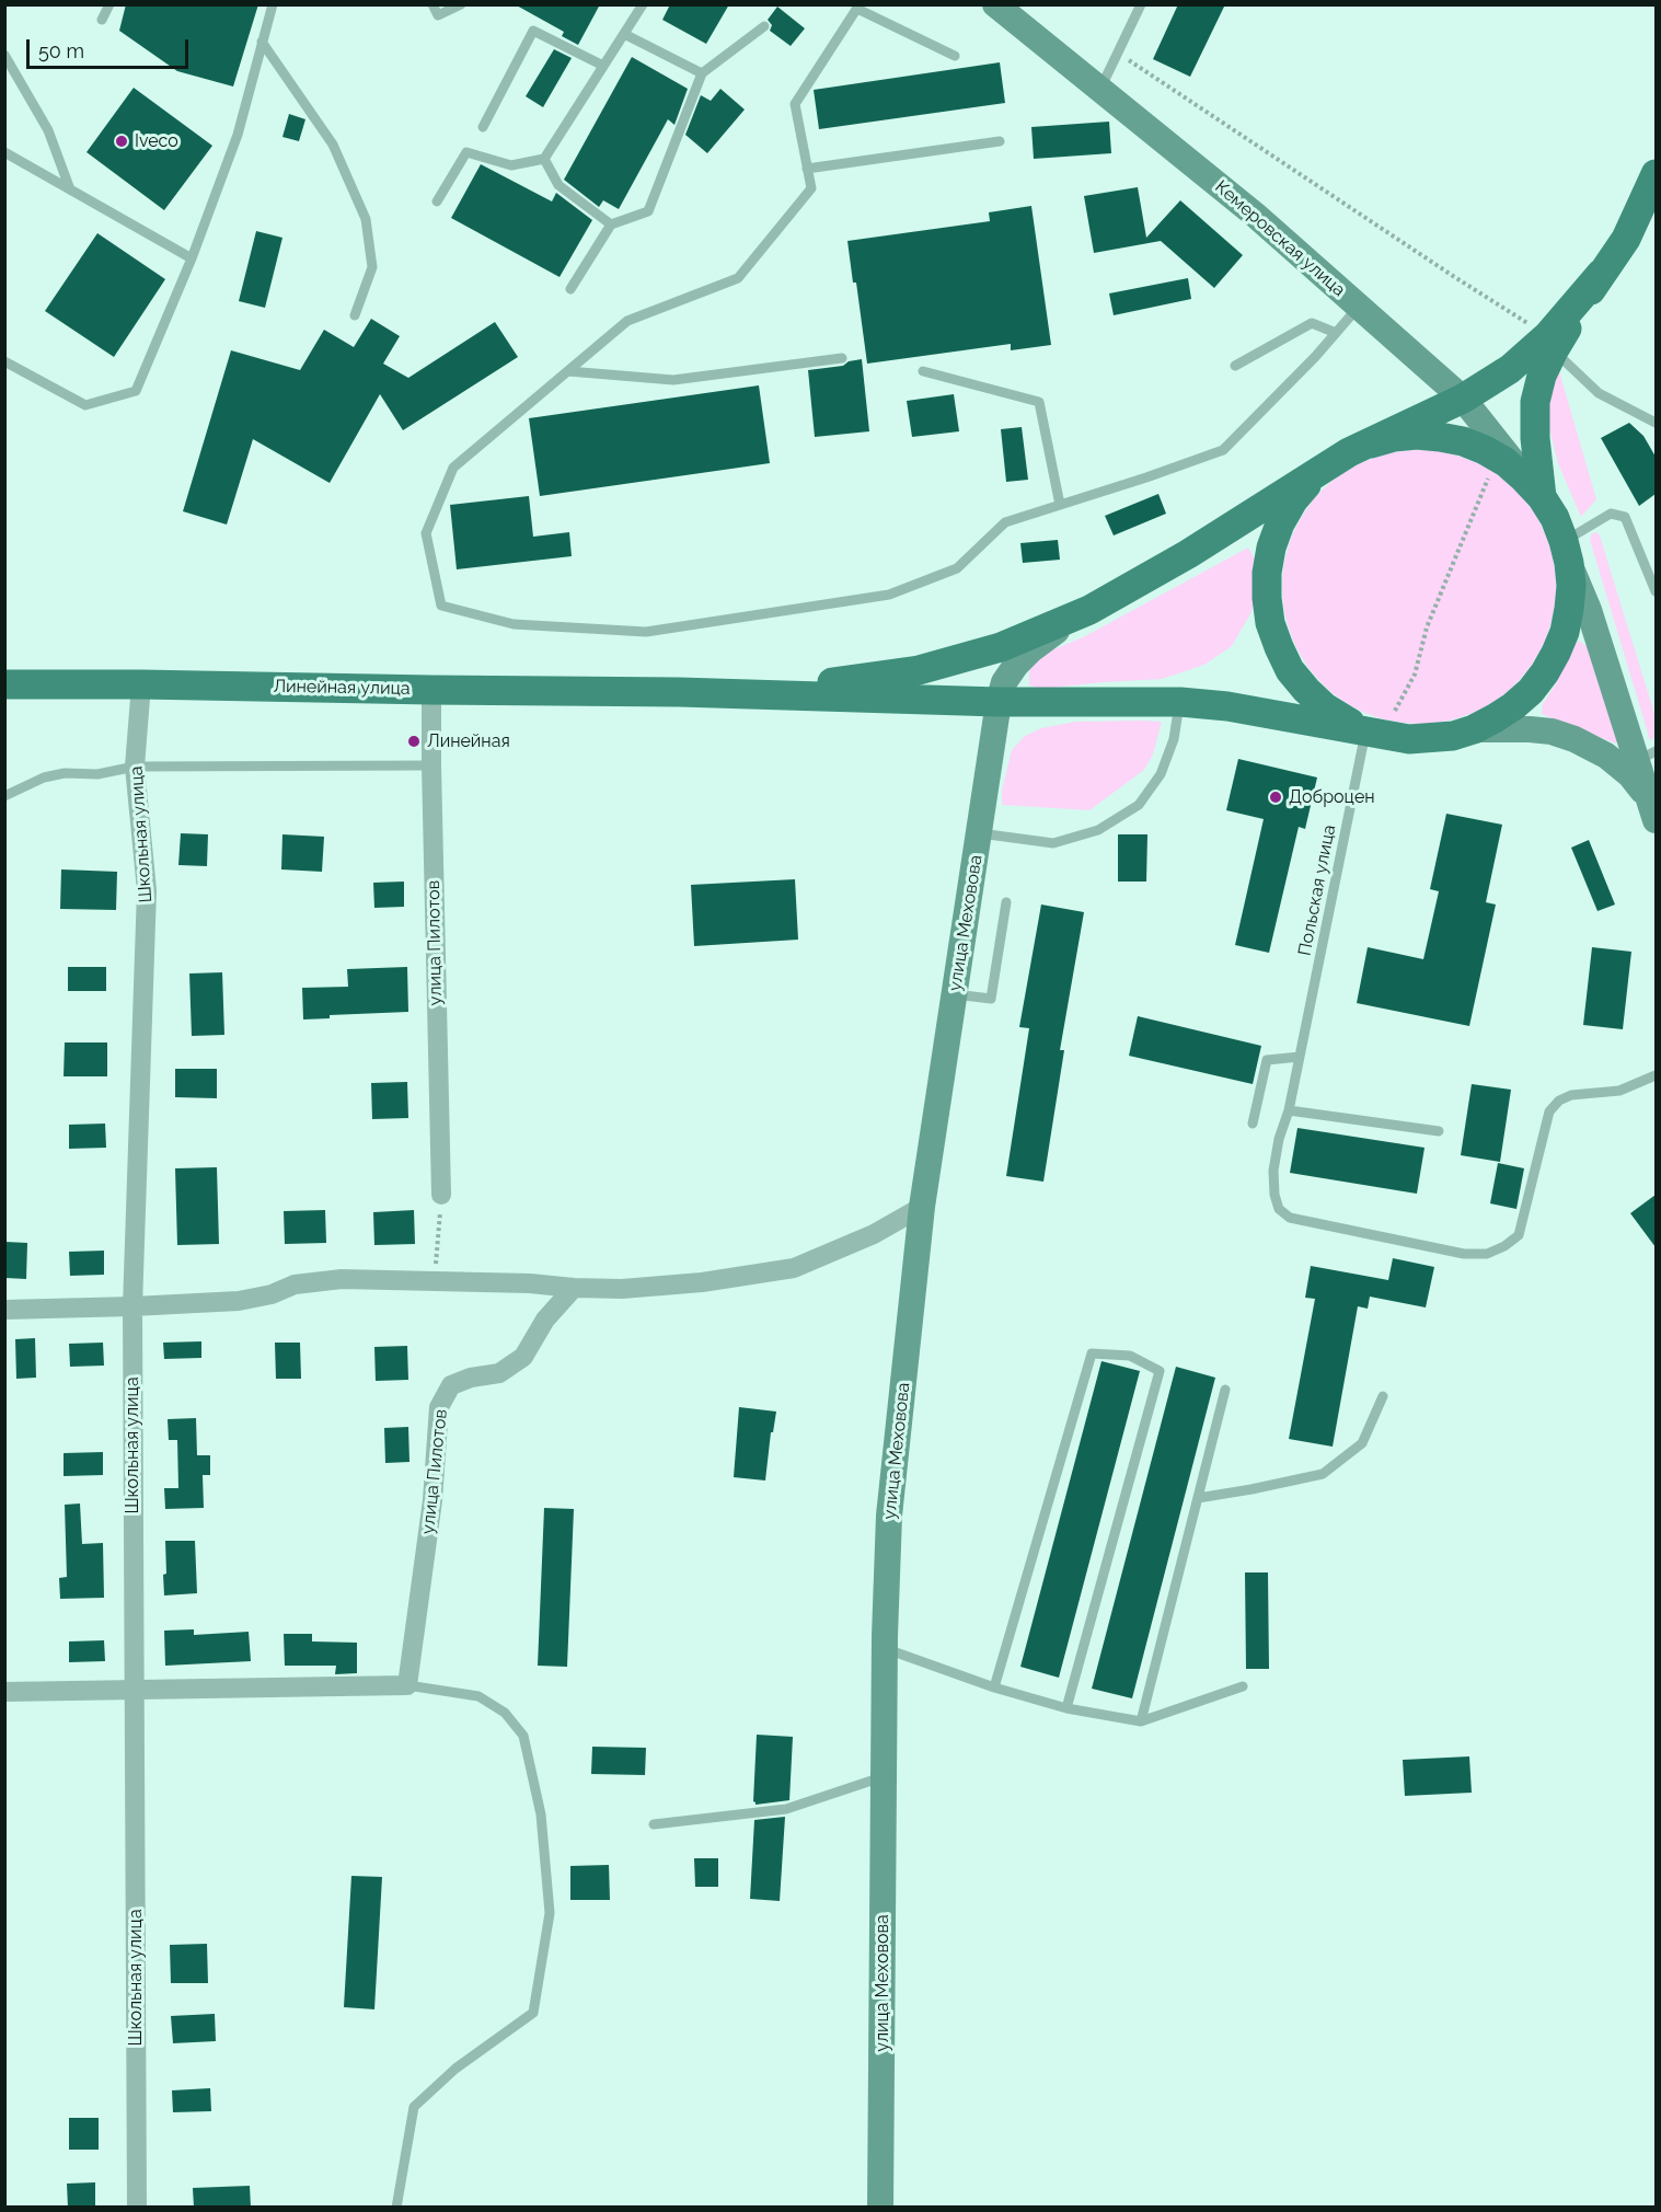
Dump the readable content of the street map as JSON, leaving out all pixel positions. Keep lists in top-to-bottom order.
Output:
{
  "streets": {
    "main road": ["Линейная улица"],
    "street": [
      "Кемеровская улица",
      "Школьная улица",
      "улица Меховова",
      "улица Пилотов"
    ],
    "lane": ["Польская улица"]
  },
  "crossings": [
    ["Линейная улица", "Школьная улица"],
    ["Линейная улица", "улица Пилотов"]
  ],
  "places": ["Iveco", "Линейная", "Доброцен"],
  "scale_bar": "50 m"
}
